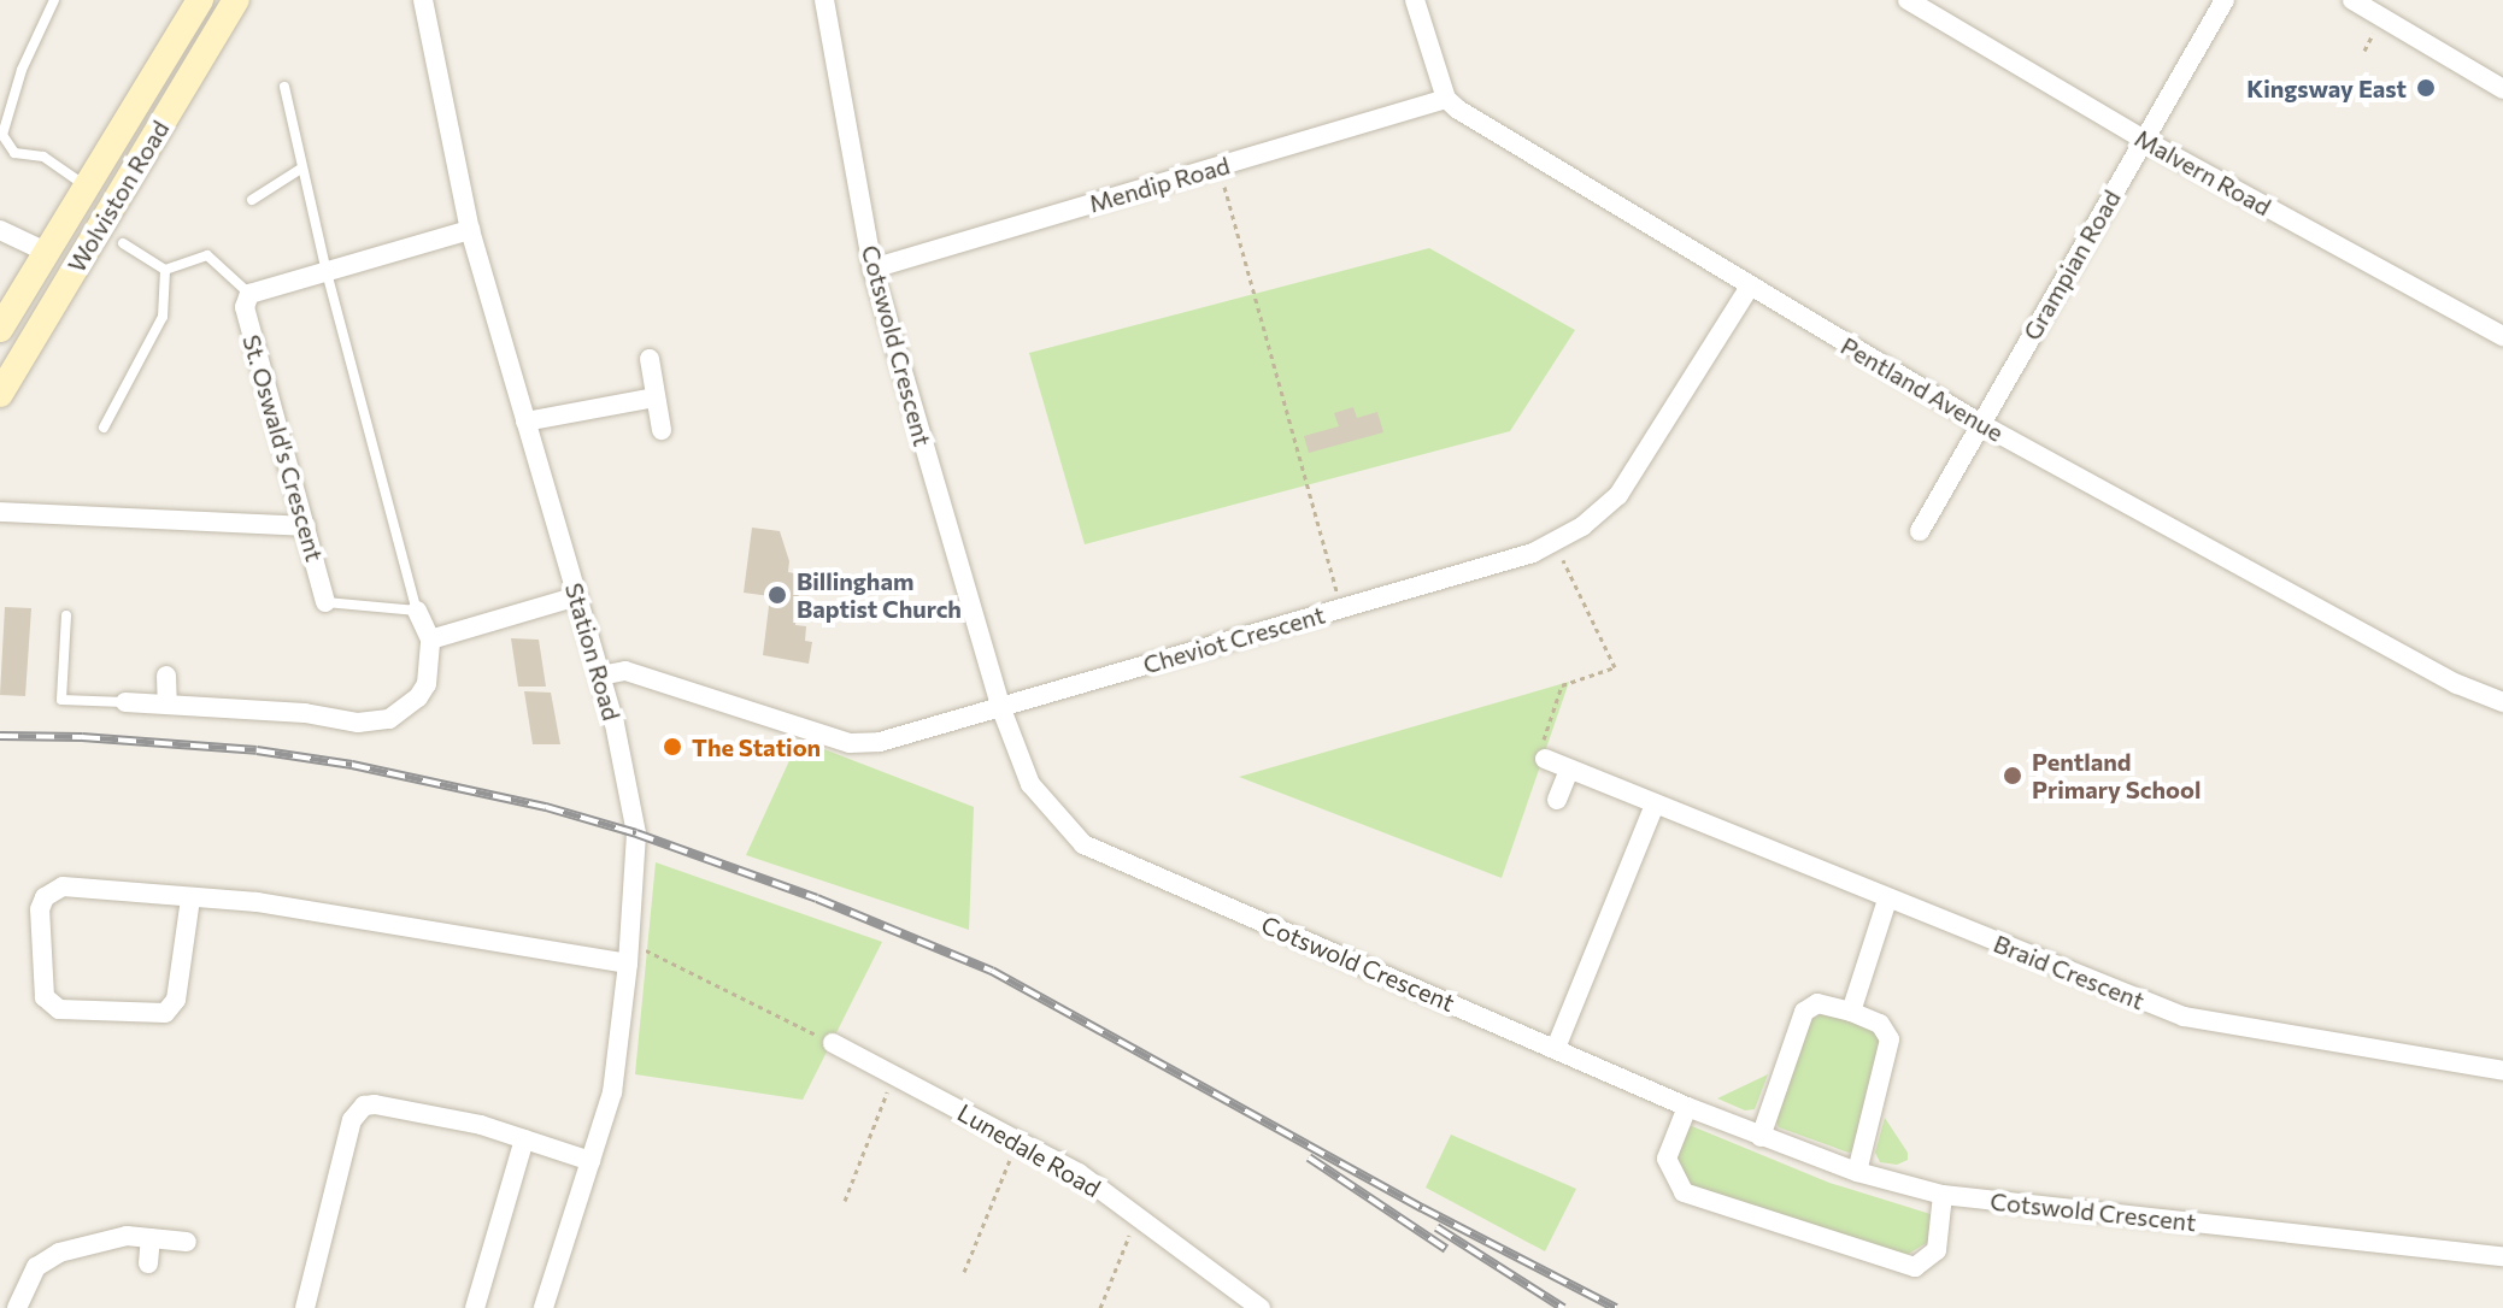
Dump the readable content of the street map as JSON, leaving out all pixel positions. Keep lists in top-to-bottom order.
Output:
{
  "streets": {
    "street": [
      "Malvern Road",
      "Mendip Road",
      "Wolviston Road",
      "Grampian Road",
      "Cotswold Crescent",
      "Pentland Avenue",
      "St. Oswald's Crescent",
      "Cheviot Crescent",
      "Station Road",
      "Braid Crescent",
      "Lunedale Road"
    ]
  },
  "crossings": [
    ["Malvern Road", "Grampian Road"],
    ["Mendip Road", "Cotswold Crescent"],
    ["Mendip Road", "Pentland Avenue"],
    ["Grampian Road", "Pentland Avenue"],
    ["Cotswold Crescent", "Cheviot Crescent"],
    ["Pentland Avenue", "Cheviot Crescent"],
    ["Cheviot Crescent", "Station Road"]
  ],
  "places": [
    "Kingsway East",
    "Billingham Baptist Church",
    "The Station",
    "Pentland Primary School"
  ]
}
